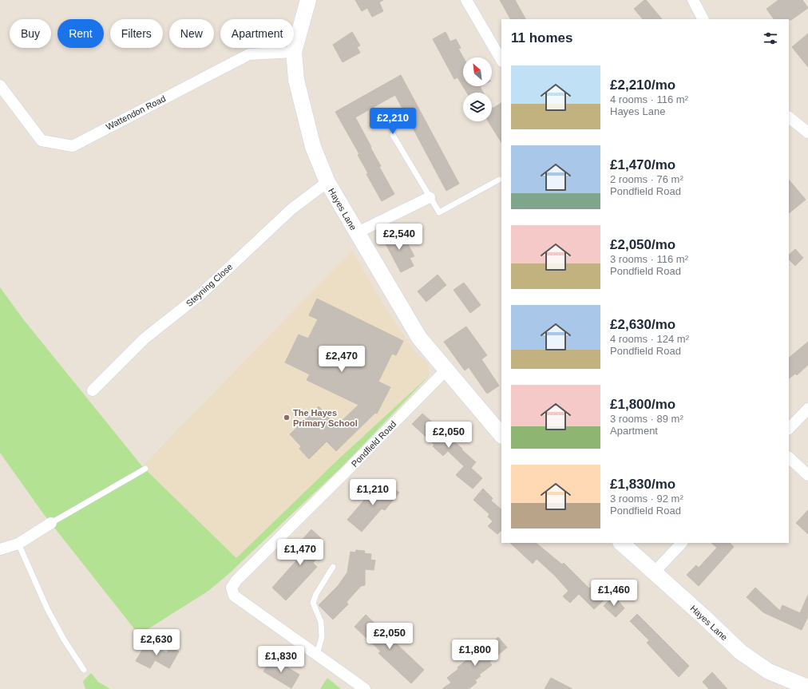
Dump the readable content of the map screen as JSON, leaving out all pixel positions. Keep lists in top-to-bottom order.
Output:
{
  "streets": {
    "street": [
      "Wattendon Road",
      "Hayes Lane",
      "Steyning Close",
      "Pondfield Road"
    ]
  },
  "crossings": [
    ["Wattendon Road", "Hayes Lane"],
    ["Hayes Lane", "Steyning Close"],
    ["Hayes Lane", "Pondfield Road"]
  ],
  "places": ["The Hayes Primary School"],
  "north": "top left",
  "page": {
    "chip": [
      "Buy",
      "Rent",
      "Filters",
      "New",
      "Apartment"
    ],
    "heading": "11 homes",
    "list": [
      {
        "name": "£2,210/mo",
        "note": "4 rooms · 116 m² · Hayes Lane"
      },
      {
        "name": "£1,470/mo",
        "note": "2 rooms · 76 m² · Pondfield Road"
      },
      {
        "name": "£2,050/mo",
        "note": "3 rooms · 116 m² · Pondfield Road"
      },
      {
        "name": "£2,630/mo",
        "note": "4 rooms · 124 m² · Pondfield Road"
      },
      {
        "name": "£1,800/mo",
        "note": "3 rooms · 89 m² · Apartment"
      },
      {
        "name": "£1,830/mo",
        "note": "3 rooms · 92 m² · Pondfield Road"
      }
    ],
    "price": [
      "£2,210",
      "£2,540",
      "£2,470",
      "£2,050",
      "£1,210",
      "£1,470",
      "£1,460",
      "£2,050",
      "£2,630",
      "£1,800",
      "£1,830"
    ]
  }
}
